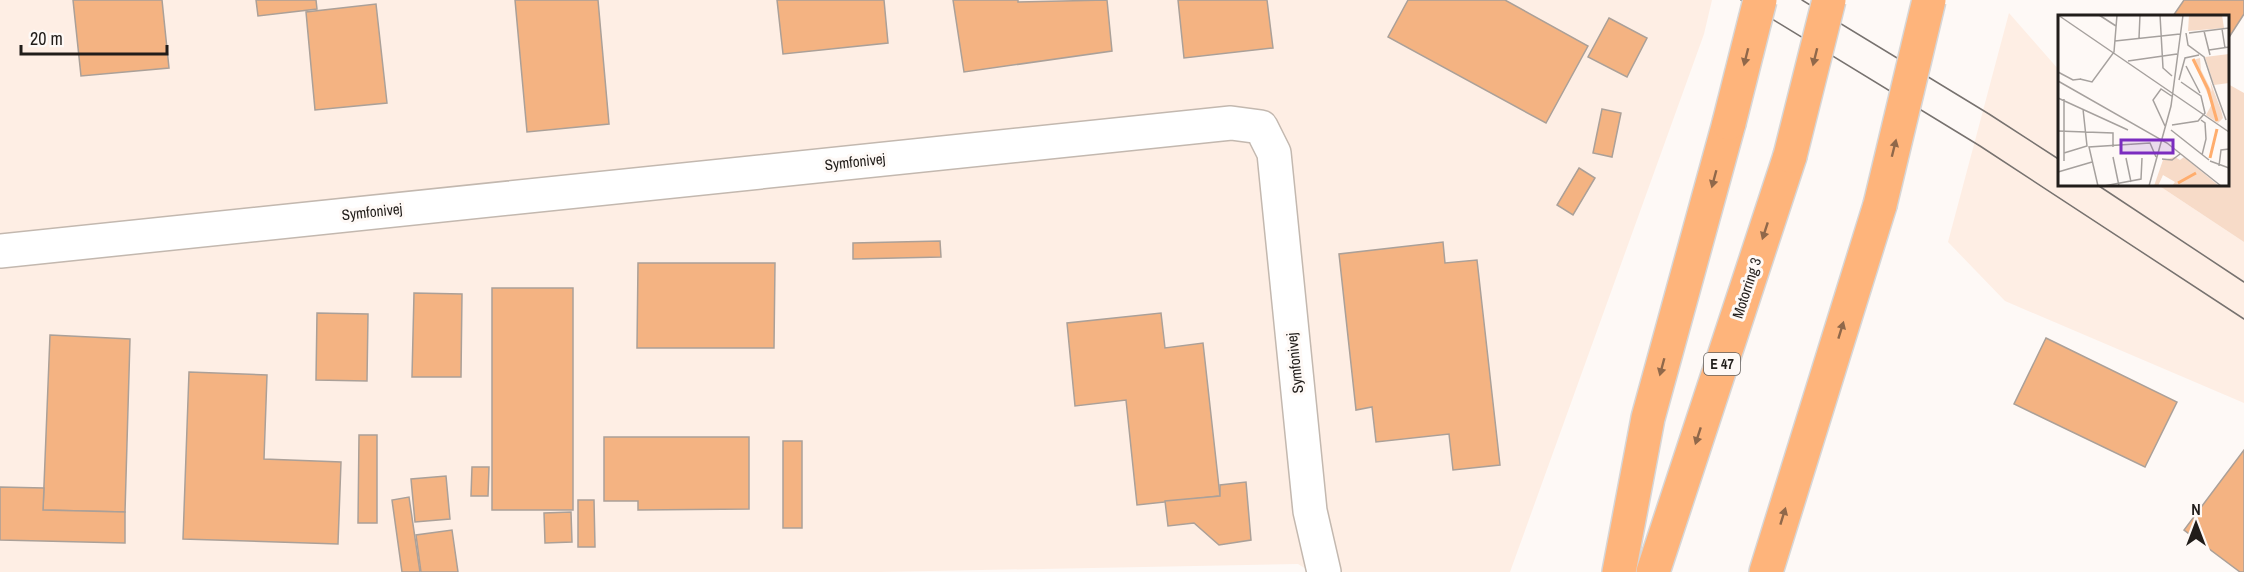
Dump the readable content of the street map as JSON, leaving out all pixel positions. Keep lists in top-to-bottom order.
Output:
{
  "streets": {
    "highway": ["Motorring 3", "E 47"],
    "street": ["Symfonivej"]
  },
  "scale_bar": "20 m",
  "north": "top"
}
